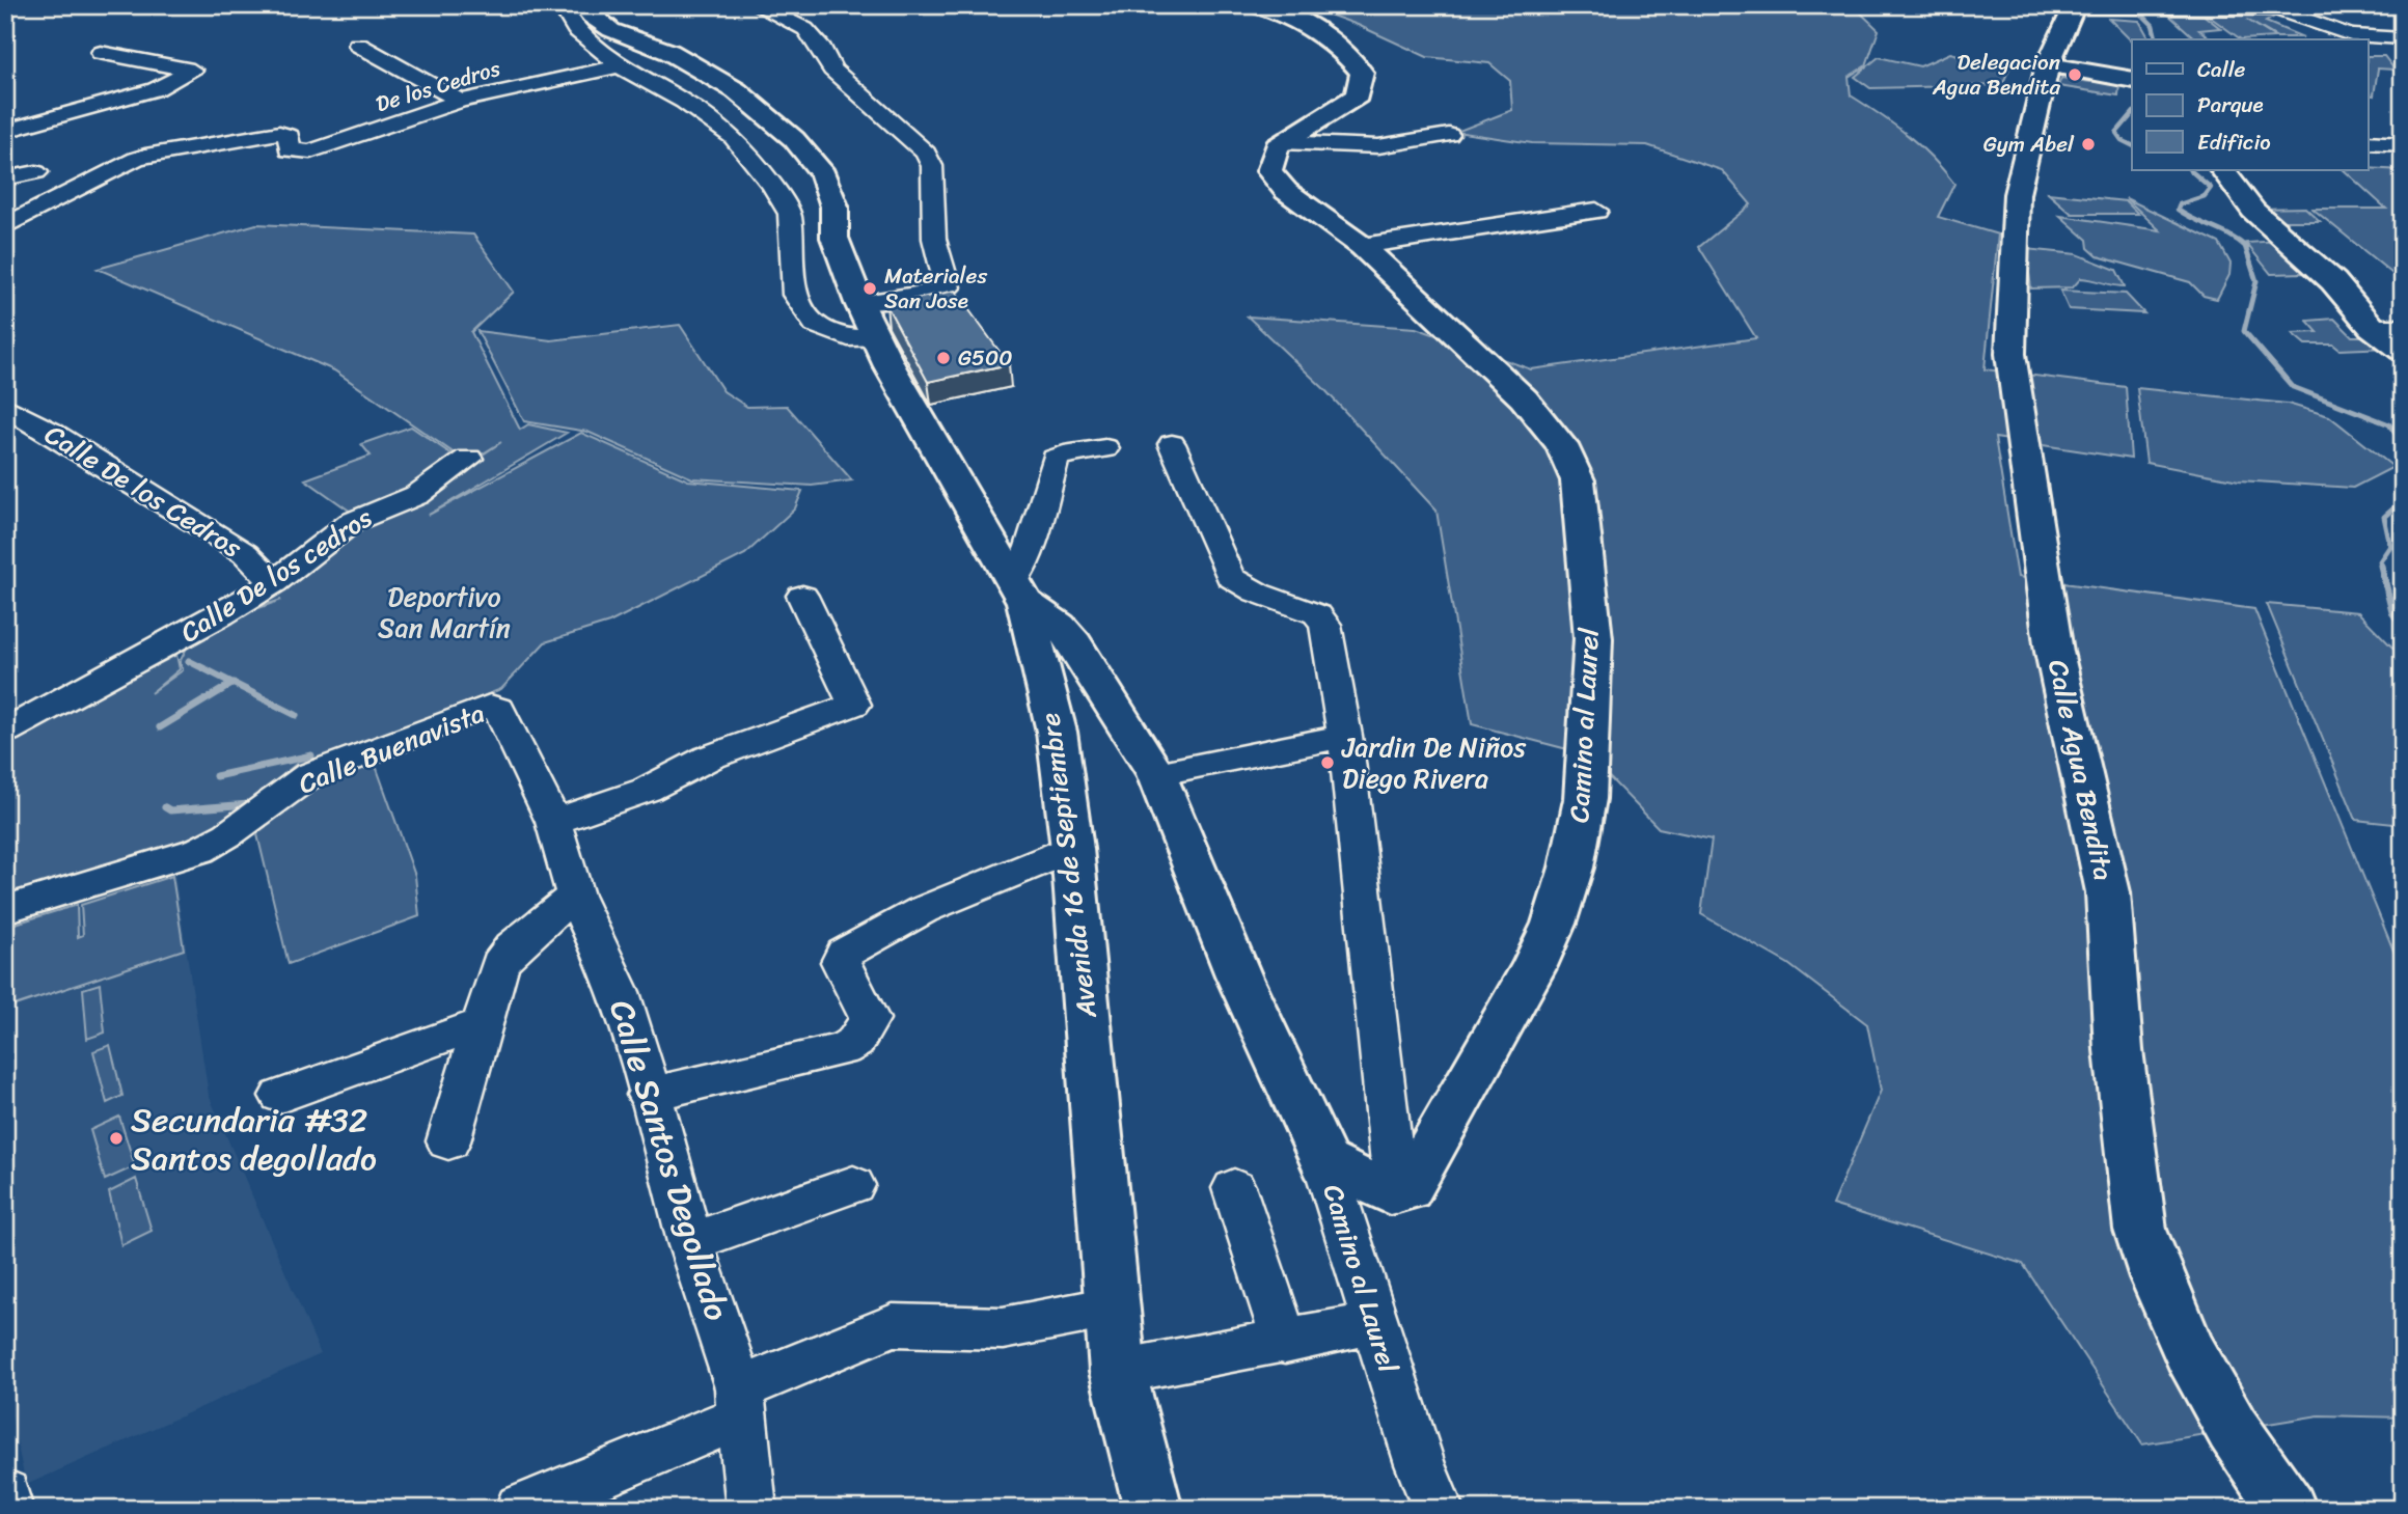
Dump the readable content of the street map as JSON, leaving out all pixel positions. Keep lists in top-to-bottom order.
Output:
{
  "streets": {
    "main road": ["Camino al Laurel", "Calle Agua Bendita", "Avenida 16 de Septiembre"],
    "street": [
      "De los Cedros",
      "Calle De los Cedros",
      "Calle De los cedros",
      "Calle Buenavista",
      "Calle Santos Degollado"
    ]
  },
  "crossings": [
    ["Calle De los Cedros", "Calle De los cedros"],
    ["Calle Buenavista", "Calle Santos Degollado"]
  ],
  "parks": ["Deportivo San Martín"],
  "places": [
    "Delegacion Agua Bendita",
    "Gym Abel",
    "Materiales San Jose",
    "G500",
    "Jardin De Niños Diego Rivera",
    "Secundaria #32 Santos degollado"
  ],
  "legend": ["Calle", "Parque", "Edificio"]
}
